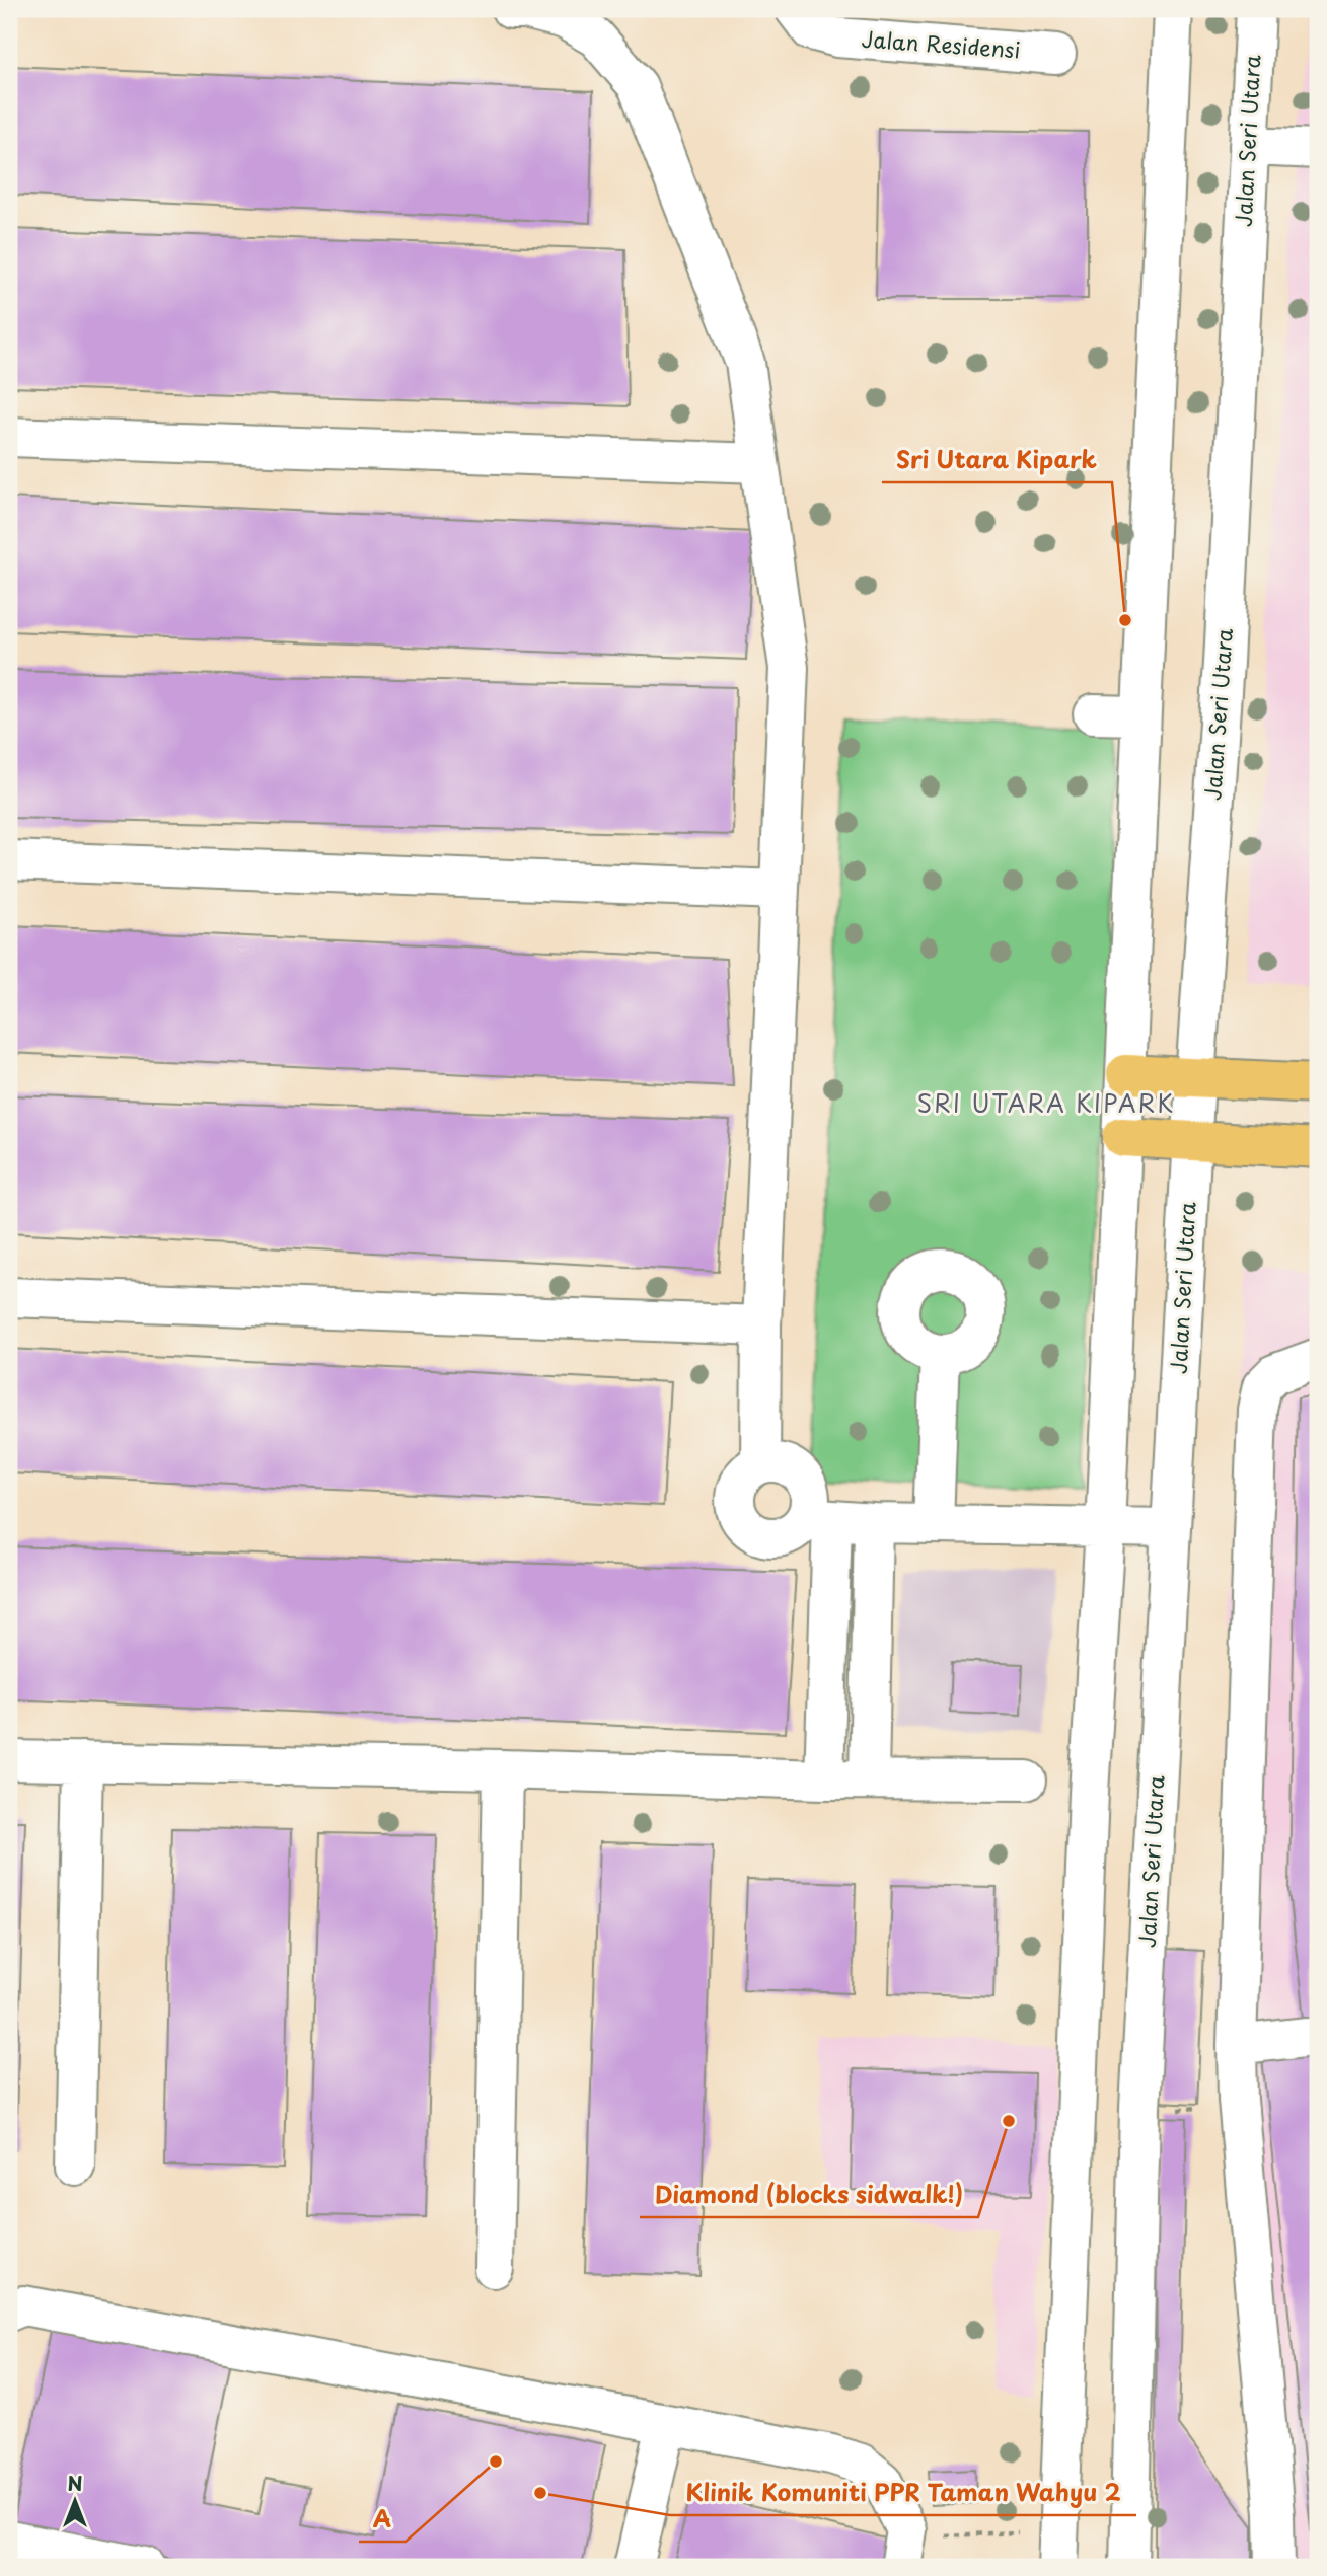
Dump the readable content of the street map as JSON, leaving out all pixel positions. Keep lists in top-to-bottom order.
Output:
{
  "streets": {
    "street": ["Jalan Residensi", "Jalan Seri Utara"]
  },
  "districts": ["SRI UTARA KIPARK"],
  "places": [
    "Sri Utara Kipark",
    "Diamond (blocks sidwalk!)",
    "A",
    "Klinik Komuniti PPR Taman Wahyu 2"
  ],
  "north": "top"
}
